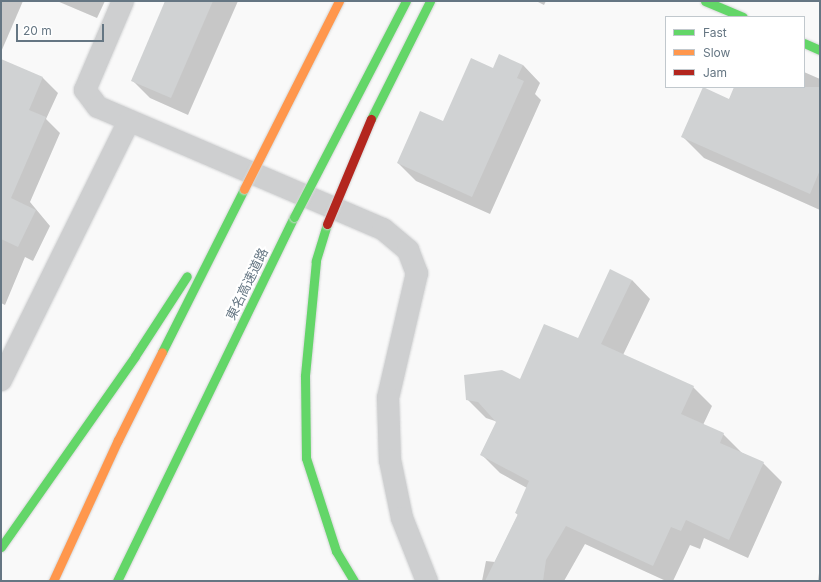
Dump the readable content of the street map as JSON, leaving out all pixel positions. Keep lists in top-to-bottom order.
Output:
{
  "streets": {
    "main road": ["東名高速道路"]
  },
  "legend": ["Fast", "Slow", "Jam"],
  "scale_bar": "20 m"
}
